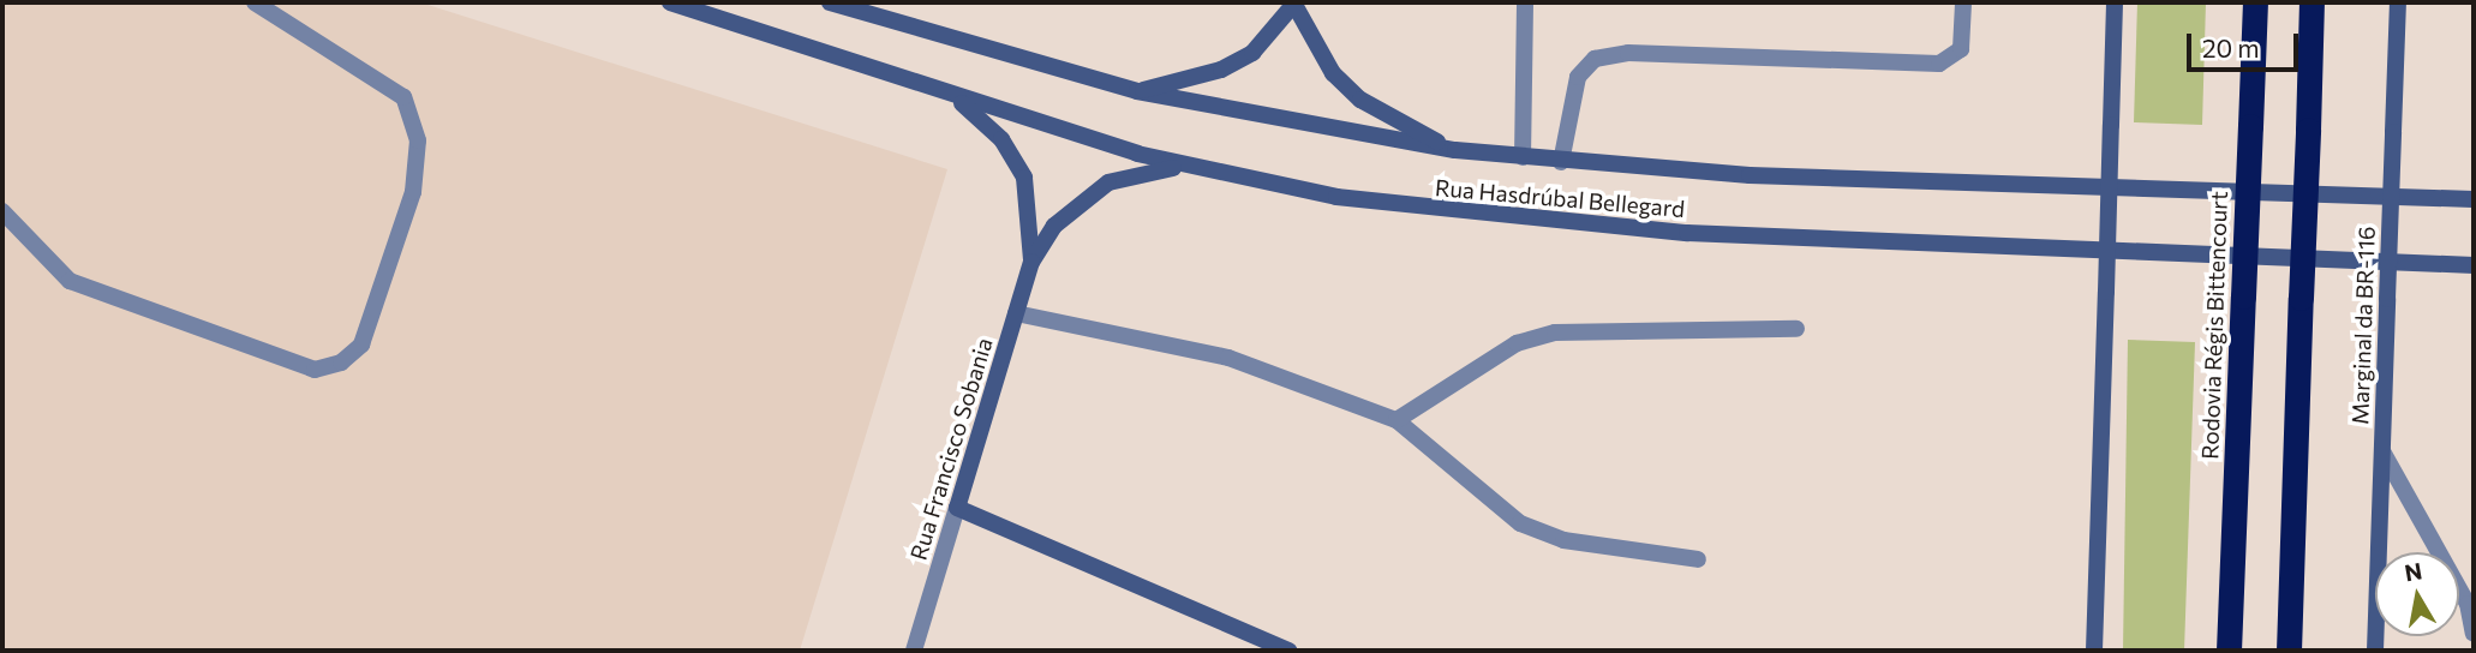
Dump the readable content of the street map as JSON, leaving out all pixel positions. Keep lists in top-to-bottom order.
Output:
{
  "streets": {
    "highway": ["Rodovia Régis Bittencourt"],
    "street": ["Rua Hasdrúbal Bellegard", "Marginal da BR-116", "Rua Francisco Sobania"]
  },
  "crossings": [
    ["Rua Hasdrúbal Bellegard", "Rua Francisco Sobania"]
  ],
  "scale_bar": "20 m",
  "north": "top"
}
